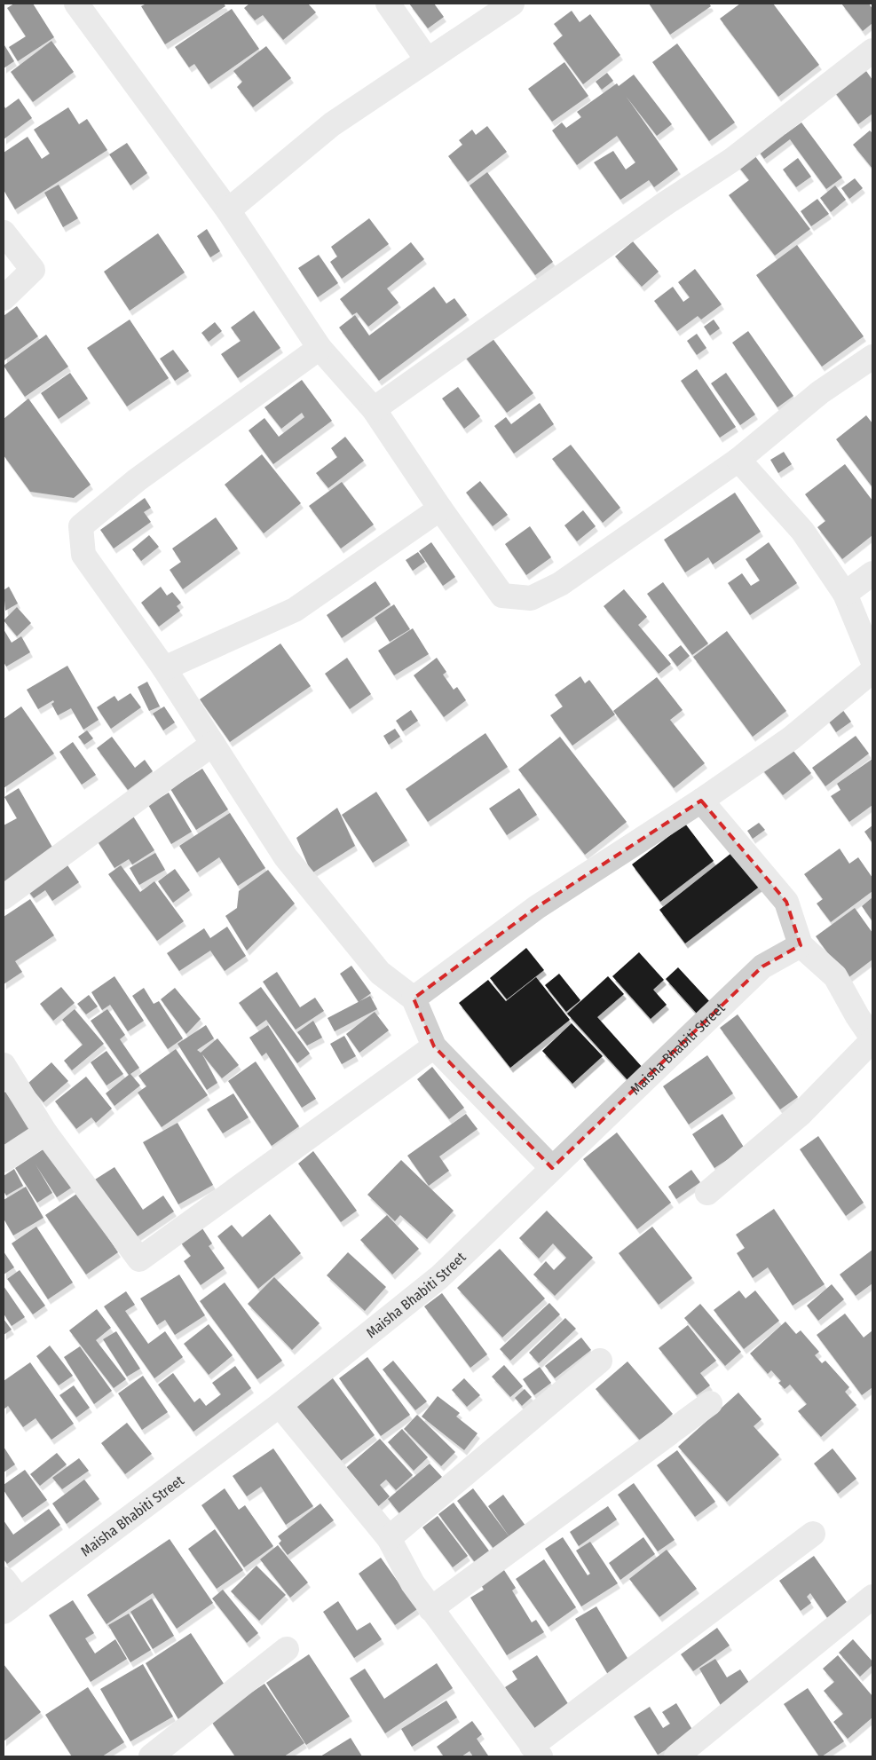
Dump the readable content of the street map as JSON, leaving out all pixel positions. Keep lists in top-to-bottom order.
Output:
{
  "streets": {
    "street": ["Maisha Bhabiti Street"]
  }
}
